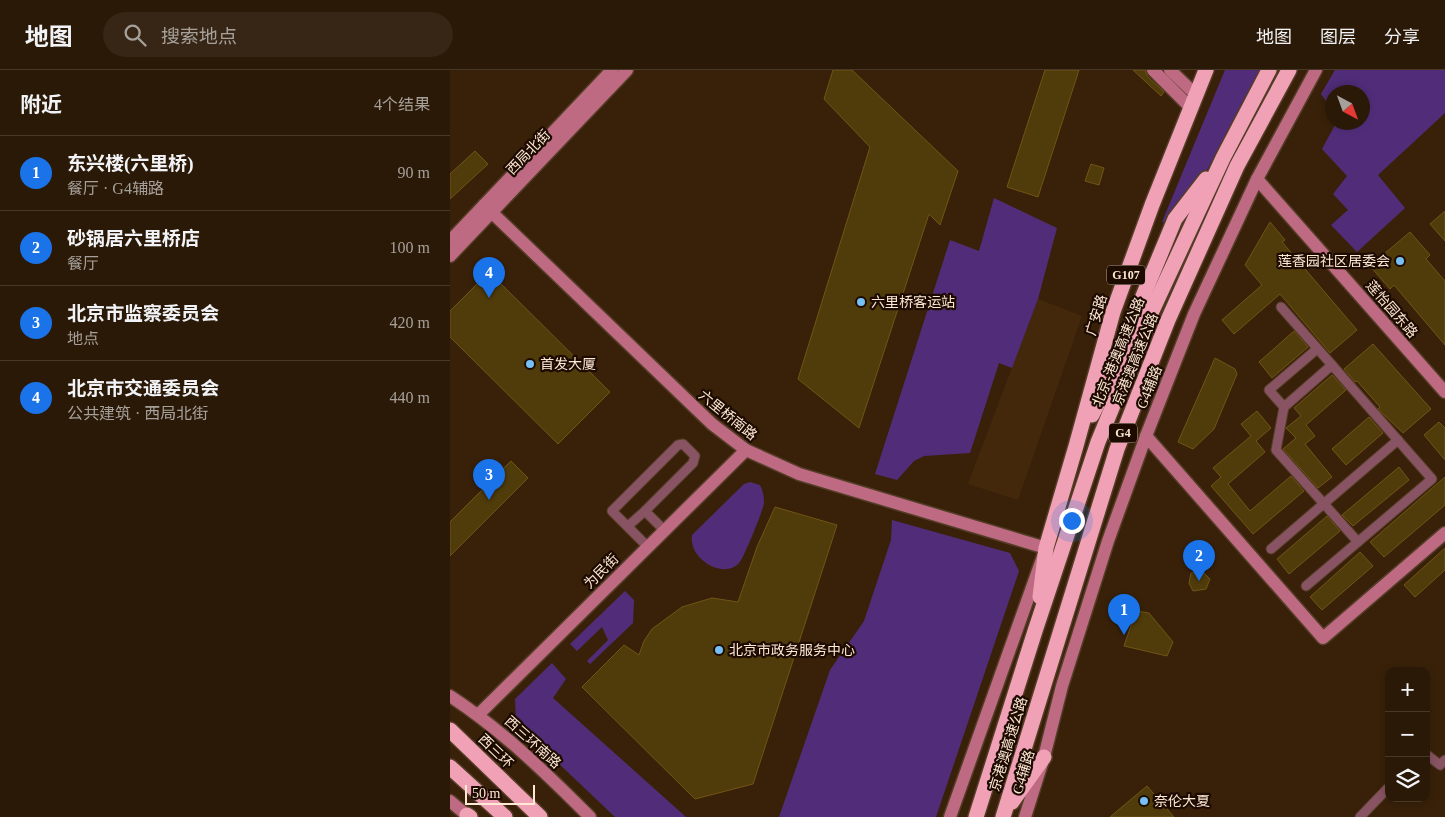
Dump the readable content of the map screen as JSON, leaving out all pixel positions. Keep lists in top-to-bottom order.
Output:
{
  "streets": {
    "highway": [
      "G107",
      "广安路",
      "北京-港澳高速公路",
      "京港澳高速公路",
      "G4",
      "西三环"
    ],
    "street": [
      "西局北街",
      "莲怡园东路",
      "G4辅路",
      "六里桥南路",
      "为民街",
      "西三环南路"
    ]
  },
  "crossings": [
    ["西局北街", "六里桥南路"],
    ["G107", "广安路"],
    ["G107", "北京-港澳高速公路"],
    ["G107", "京港澳高速公路"],
    ["G107", "六里桥南路"],
    ["莲怡园东路", "G4辅路"],
    ["广安路", "六里桥南路"],
    ["北京-港澳高速公路", "京港澳高速公路"],
    ["六里桥南路", "为民街"],
    ["为民街", "西三环南路"]
  ],
  "places": [
    "莲香园社区居委会",
    "六里桥客运站",
    "首发大厦",
    "北京市政务服务中心",
    "奈伦大夏"
  ],
  "scale_bar": "50 m",
  "north": "bottom right",
  "page": {
    "header": "地图",
    "search": "搜索地点",
    "nav": ["地图", "图层", "分享"],
    "heading": ["附近", "4个结果"],
    "list": [
      {
        "mark": "1",
        "name": "东兴楼(六里桥)",
        "note": "餐厅 · G4辅路",
        "value": "90 m"
      },
      {
        "mark": "2",
        "name": "砂锅居六里桥店",
        "note": "餐厅",
        "value": "100 m"
      },
      {
        "mark": "3",
        "name": "北京市监察委员会",
        "note": "地点",
        "value": "420 m"
      },
      {
        "mark": "4",
        "name": "北京市交通委员会",
        "note": "公共建筑 · 西局北街",
        "value": "440 m"
      }
    ],
    "pins": [
      "4",
      "3",
      "2",
      "1"
    ],
    "map_buttons": ["+", "−"],
    "scale": "50 m"
  }
}
